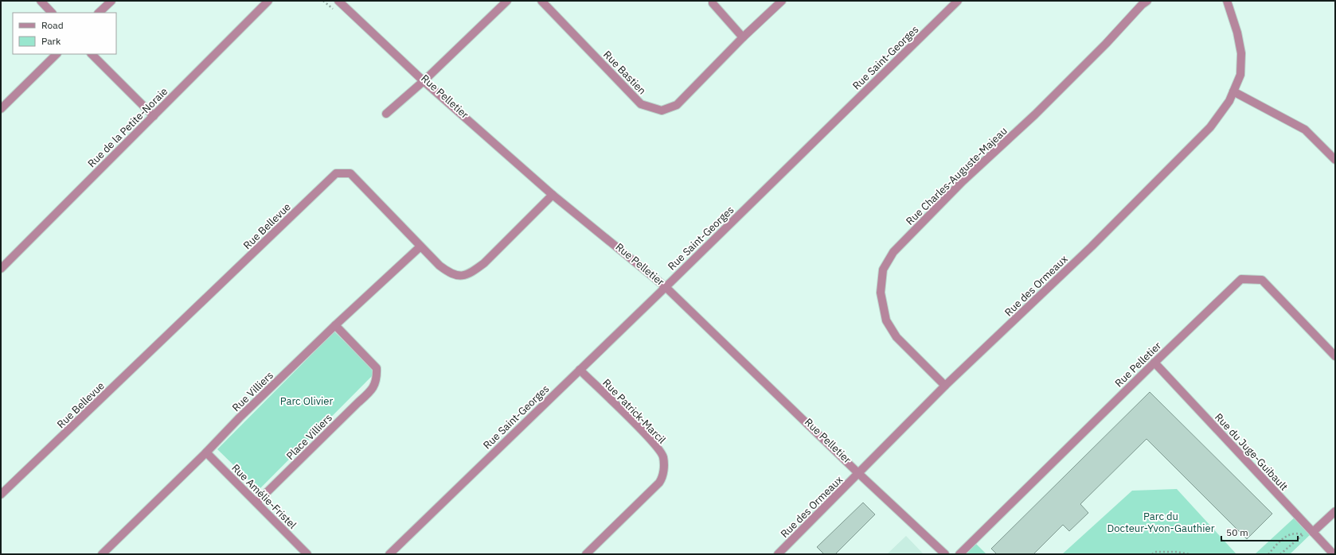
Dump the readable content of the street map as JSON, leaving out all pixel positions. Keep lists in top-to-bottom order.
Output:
{
  "streets": {
    "street": [
      "Rue Saint-Georges",
      "Rue Bastien",
      "Rue Pelletier",
      "Rue de la Petite-Noraie",
      "Rue Charles-Auguste-Majeau",
      "Rue Bellevue",
      "Rue des Ormeaux",
      "Rue Villiers",
      "Rue Patrick-Marcil",
      "Place Villiers",
      "Rue du Juge-Guibault",
      "Rue Amélie-Fristel"
    ]
  },
  "crossings": [
    ["Rue Saint-Georges", "Rue Pelletier"],
    ["Rue Saint-Georges", "Rue Patrick-Marcil"],
    ["Rue Pelletier", "Rue Bellevue"],
    ["Rue Pelletier", "Rue des Ormeaux"],
    ["Rue Pelletier", "Rue du Juge-Guibault"],
    ["Rue Charles-Auguste-Majeau", "Rue des Ormeaux"],
    ["Rue Bellevue", "Rue Villiers"],
    ["Rue Villiers", "Place Villiers"],
    ["Rue Villiers", "Rue Amélie-Fristel"],
    ["Place Villiers", "Rue Amélie-Fristel"]
  ],
  "parks": ["Parc Olivier", "Parc du Docteur-Yvon-Gauthier"],
  "legend": ["Road", "Park"],
  "scale_bar": "50 m"
}
